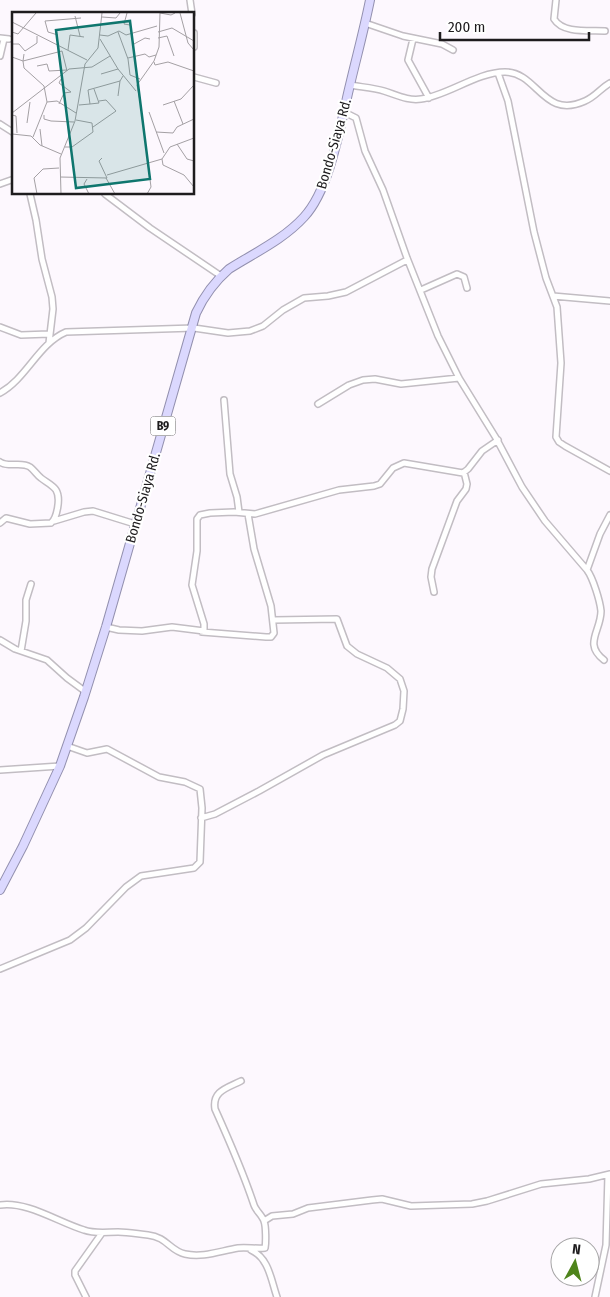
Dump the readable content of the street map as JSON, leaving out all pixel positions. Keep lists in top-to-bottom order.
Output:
{
  "streets": {
    "highway": ["Bondo-Siaya Rd.", "B9"]
  },
  "scale_bar": "200 m",
  "north": "top"
}
